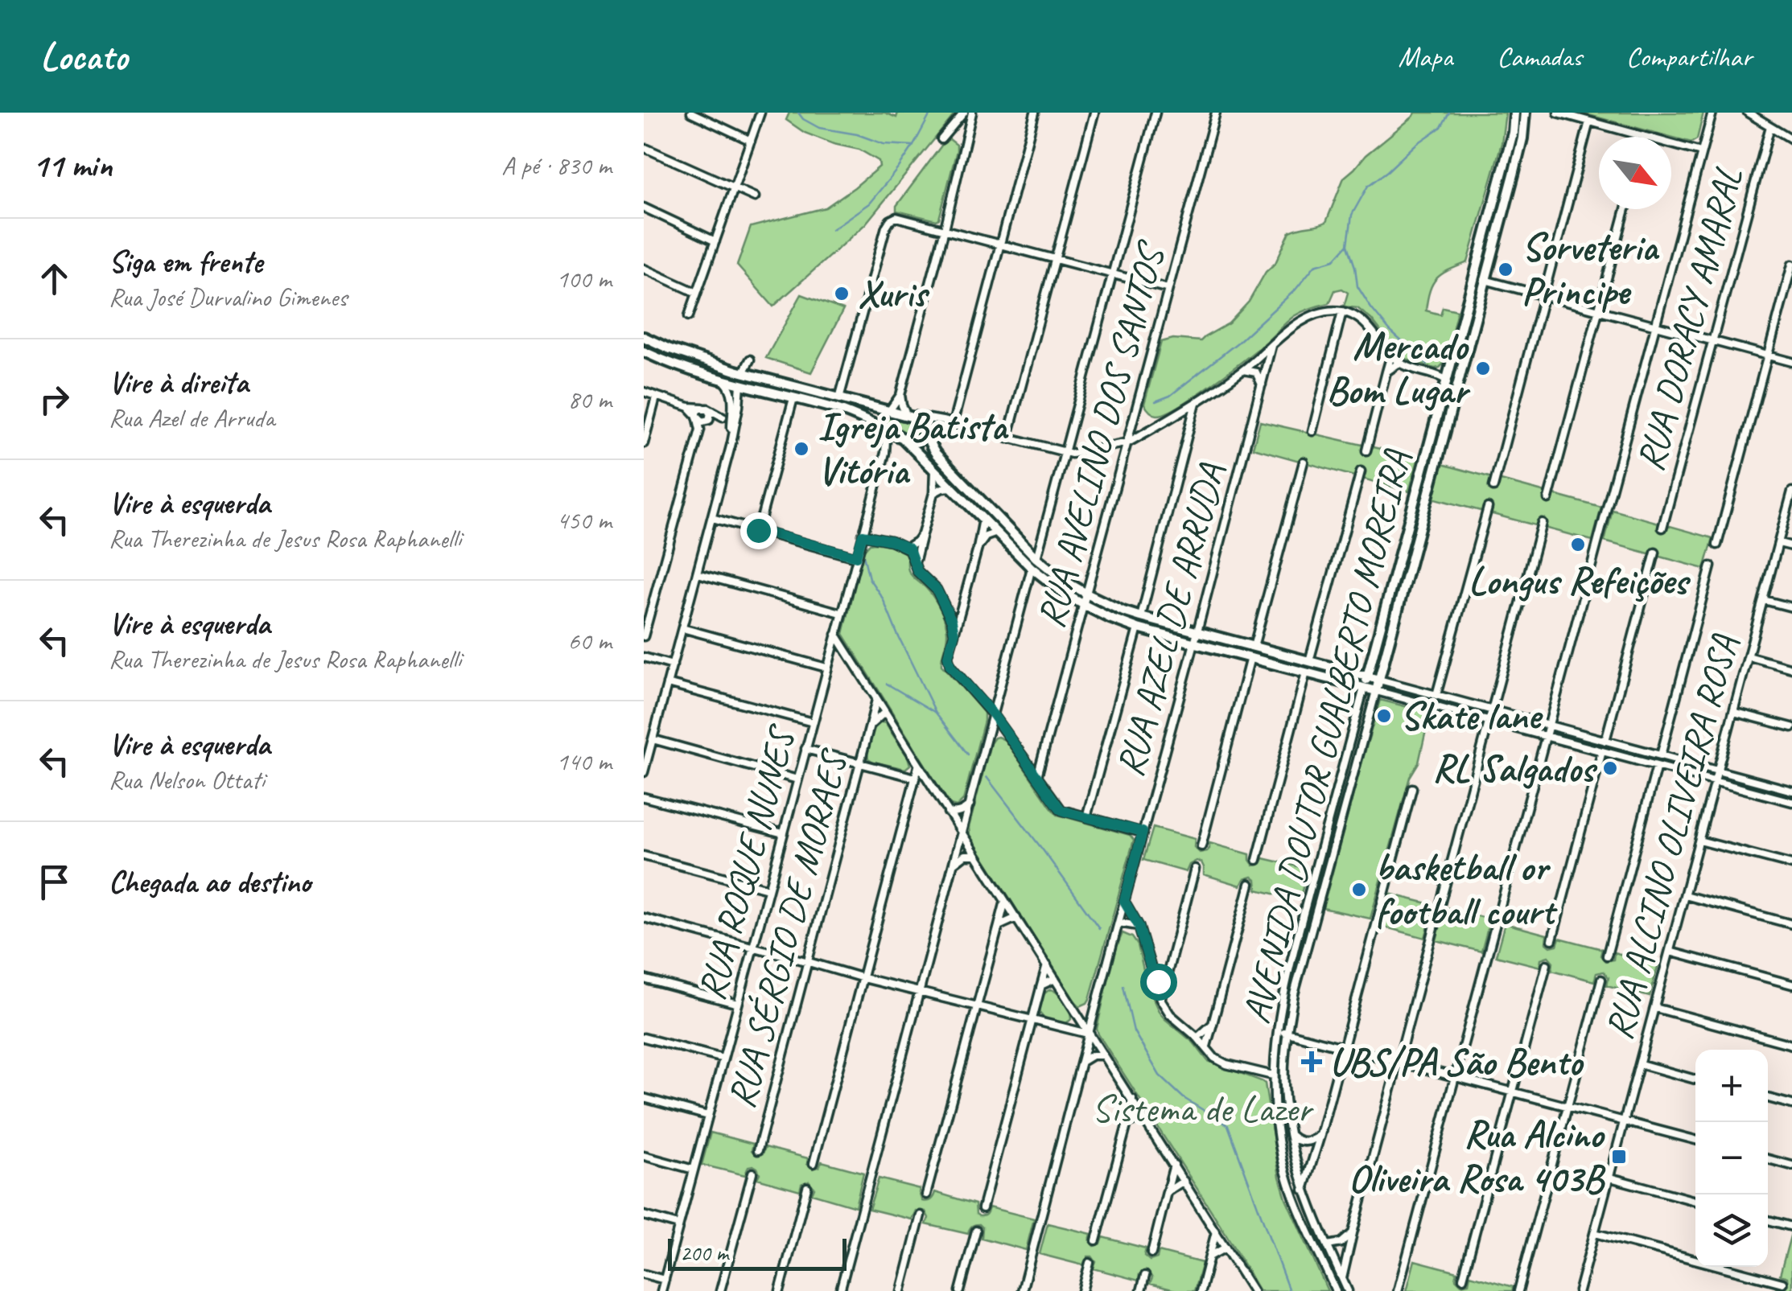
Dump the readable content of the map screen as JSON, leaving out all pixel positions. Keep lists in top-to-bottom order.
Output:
{
  "streets": {
    "main road": ["AVENIDA DOUTOR GUALBERTO MOREIRA"],
    "street": [
      "RUA DORACY AMARAL",
      "RUA AVELINO DOS SANTOS",
      "RUA AZEL DE ARRUDA",
      "RUA ALCINO OLIVEIRA ROSA",
      "RUA ROQUE NUNES",
      "RUA SÉRGIO DE MORAES"
    ]
  },
  "parks": ["Sistema de Lazer"],
  "places": {
    "other": [
      "Sorveteria Principe",
      "Xuris",
      "Mercado Bom Lugar",
      "Igreja Batista Vitória",
      "Longus Refeições",
      "Skate lane",
      "RL Salgados",
      "basketball or football court"
    ],
    "health": ["UBS/PA São Bento"],
    "transit": ["Rua Alcino Oliveira Rosa 403B"]
  },
  "scale_bar": "200 m",
  "north": "bottom right",
  "page": {
    "header": "Locato",
    "nav": ["Mapa", "Camadas", "Compartilhar"],
    "heading": ["11 min", "A pé · 830 m"],
    "list": [
      ["Siga em frente", "Rua José Durvalino Gimenes", "100 m"],
      ["Vire à direita", "Rua Azel de Arruda", "80 m"],
      ["Vire à esquerda", "Rua Therezinha de Jesus Rosa Raphanelli", "450 m"],
      ["Vire à esquerda", "Rua Therezinha de Jesus Rosa Raphanelli", "60 m"],
      ["Vire à esquerda", "Rua Nelson Ottati", "140 m"],
      "Chegada ao destino"
    ],
    "map_buttons": ["+", "−"],
    "scale": "200 m"
  }
}
